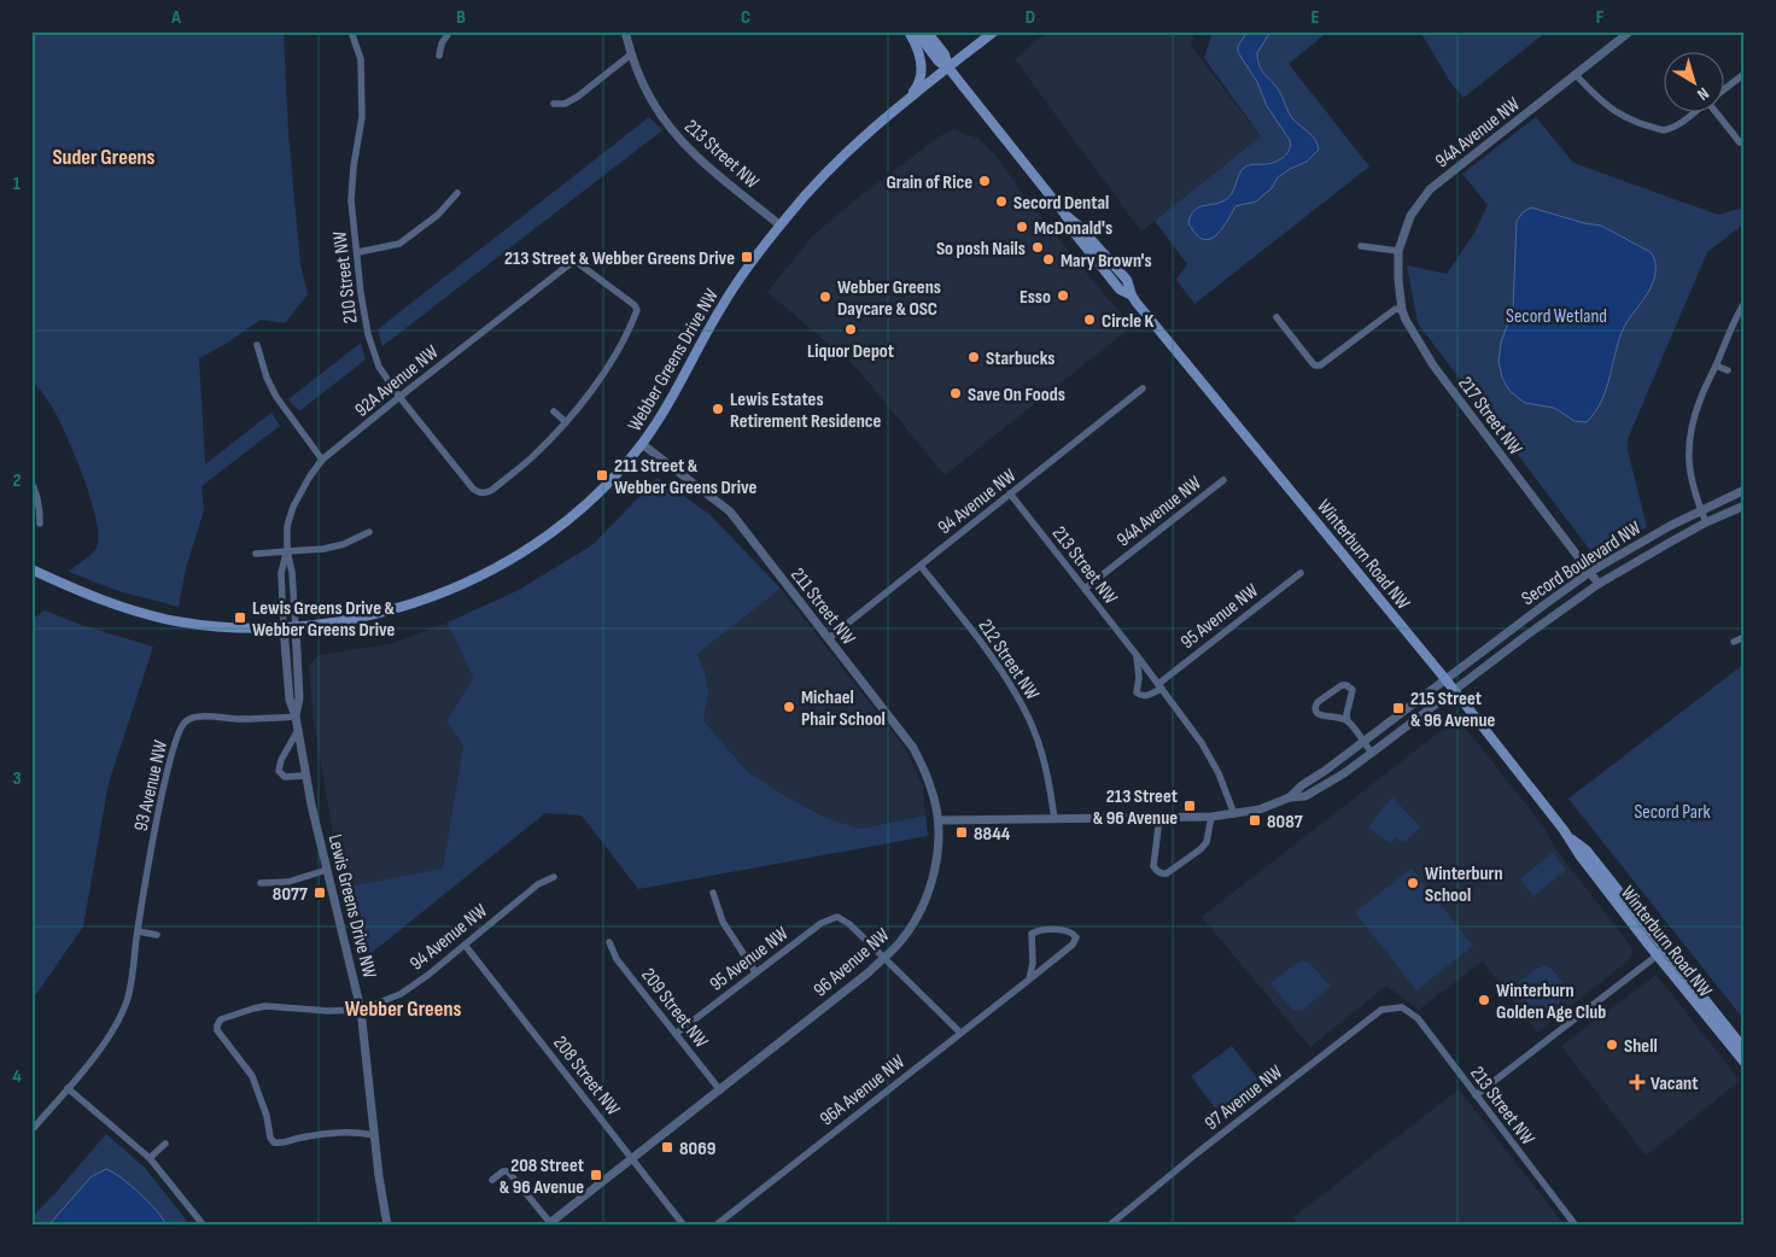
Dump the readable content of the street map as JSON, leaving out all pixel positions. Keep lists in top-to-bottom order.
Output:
{
  "streets": {
    "main road": ["Webber Greens Drive NW", "Winterburn Road NW"],
    "street": [
      "94A Avenue NW",
      "213 Street NW",
      "210 Street NW",
      "92A Avenue NW",
      "217 Street NW",
      "94 Avenue NW",
      "Secord Boulevard NW",
      "211 Street NW",
      "95 Avenue NW",
      "212 Street NW",
      "93 Avenue NW",
      "Lewis Greens Drive NW",
      "96 Avenue NW",
      "209 Street NW",
      "208 Street NW",
      "96A Avenue NW",
      "97 Avenue NW"
    ]
  },
  "crossings": [
    ["94A Avenue NW", "213 Street NW"],
    ["94A Avenue NW", "217 Street NW"],
    ["213 Street NW", "Webber Greens Drive NW"],
    ["213 Street NW", "94 Avenue NW"],
    ["213 Street NW", "95 Avenue NW"],
    ["213 Street NW", "97 Avenue NW"],
    ["210 Street NW", "92A Avenue NW"],
    ["Webber Greens Drive NW", "92A Avenue NW"],
    ["Webber Greens Drive NW", "Winterburn Road NW"],
    ["Webber Greens Drive NW", "211 Street NW"],
    ["Webber Greens Drive NW", "Lewis Greens Drive NW"],
    ["92A Avenue NW", "Lewis Greens Drive NW"],
    ["217 Street NW", "Secord Boulevard NW"],
    ["94 Avenue NW", "211 Street NW"],
    ["94 Avenue NW", "212 Street NW"],
    ["94 Avenue NW", "Lewis Greens Drive NW"],
    ["94 Avenue NW", "208 Street NW"],
    ["Winterburn Road NW", "Secord Boulevard NW"],
    ["211 Street NW", "96 Avenue NW"],
    ["95 Avenue NW", "96 Avenue NW"],
    ["95 Avenue NW", "209 Street NW"],
    ["93 Avenue NW", "Lewis Greens Drive NW"],
    ["96 Avenue NW", "209 Street NW"],
    ["96 Avenue NW", "208 Street NW"]
  ],
  "districts": ["Suder Greens", "Webber Greens"],
  "parks": ["Secord Wetland", "Secord Park"],
  "places": {
    "other": [
      "Grain of Rice",
      "Secord Dental",
      "McDonald's",
      "So posh Nails",
      "Mary Brown's",
      "Esso",
      "Webber Greens Daycare & OSC",
      "Circle K",
      "Liquor Depot",
      "Starbucks",
      "Save On Foods",
      "Lewis Estates Retirement Residence",
      "Michael Phair School",
      "Winterburn School",
      "Winterburn Golden Age Club",
      "Shell"
    ],
    "transit": [
      "213 Street & Webber Greens Drive",
      "211 Street & Webber Greens Drive",
      "Lewis Greens Drive & Webber Greens Drive",
      "215 Street & 96 Avenue",
      "213 Street & 96 Avenue",
      "8087",
      "8844",
      "8077",
      "8069",
      "208 Street & 96 Avenue"
    ],
    "health": ["Vacant"]
  },
  "north": "bottom right",
  "grid": {
    "columns": [
      "A",
      "B",
      "C",
      "D",
      "E",
      "F"
    ],
    "rows": [
      "1",
      "2",
      "3",
      "4"
    ]
  }
}
